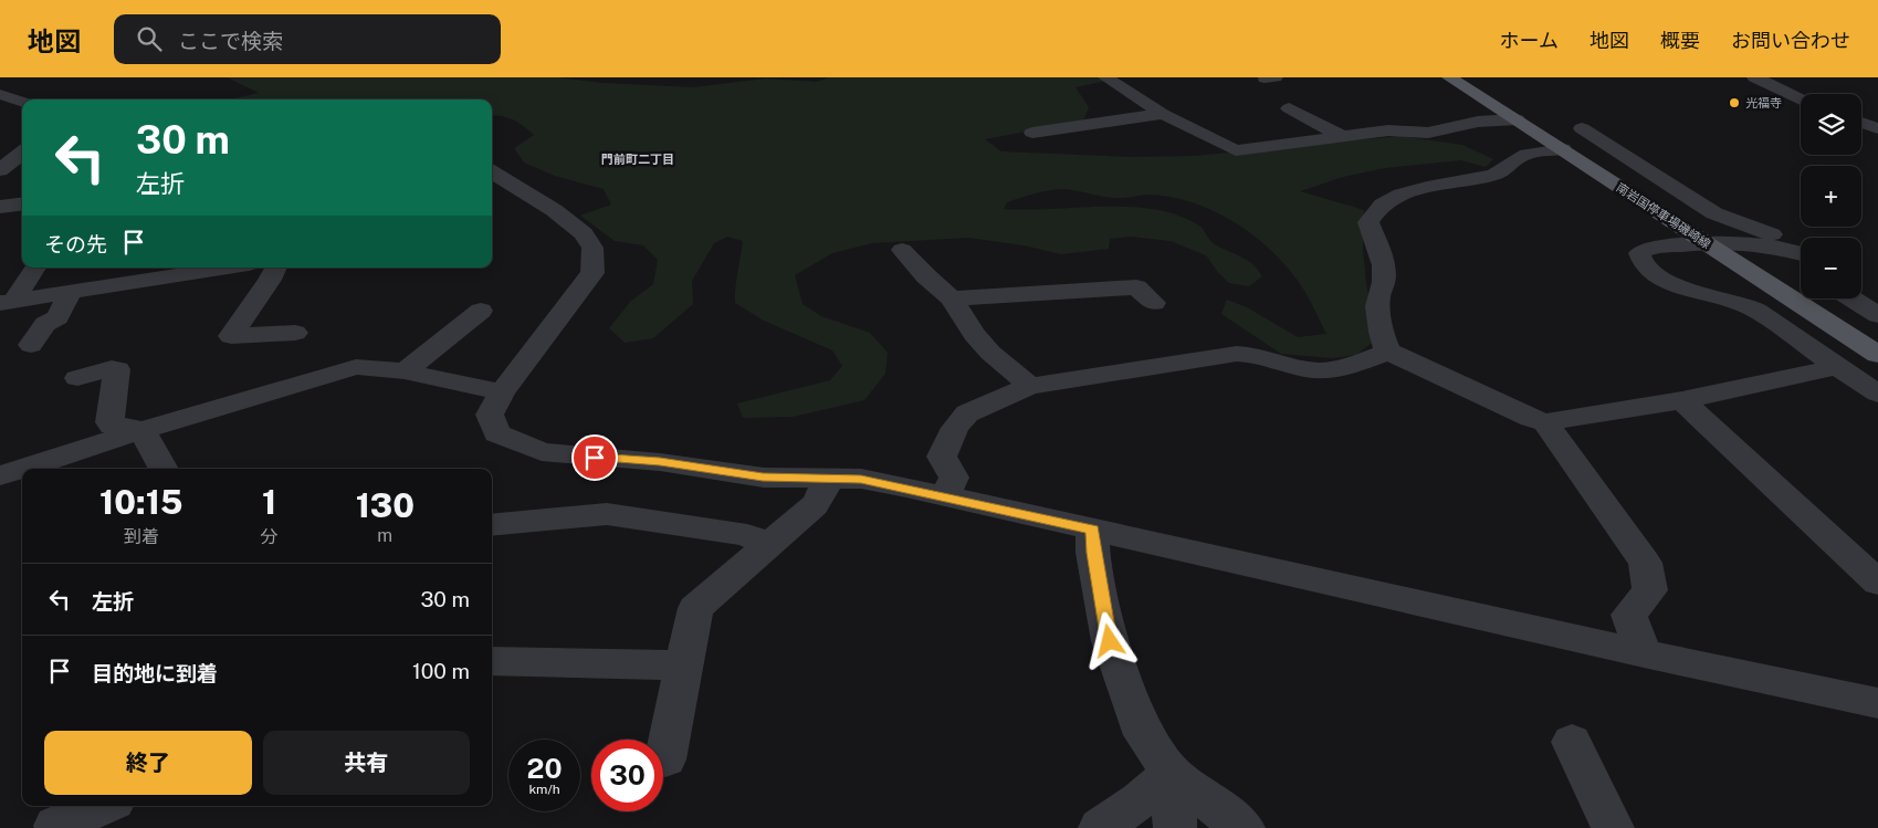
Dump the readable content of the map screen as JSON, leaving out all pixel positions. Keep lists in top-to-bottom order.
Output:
{
  "streets": {
    "main road": ["南岩国停車場磯崎線"]
  },
  "districts": ["門前町二丁目"],
  "places": ["光福寺"],
  "page": {
    "header": "地図",
    "search": "ここで検索",
    "nav": [
      "ホーム",
      "地図",
      "概要",
      "お問い合わせ"
    ],
    "map_buttons": ["+", "−"],
    "turn": ["30 m", "左折"],
    "then": "その先",
    "eta": [
      "10:15",
      "到着",
      "1",
      "分",
      "130",
      "m"
    ],
    "list": [
      {
        "name": "左折",
        "value": "30 m"
      },
      {
        "name": "目的地に到着",
        "value": "100 m"
      }
    ],
    "buttons": ["終了", "共有"],
    "speed": "20 km/h",
    "limit": "30"
  }
}
